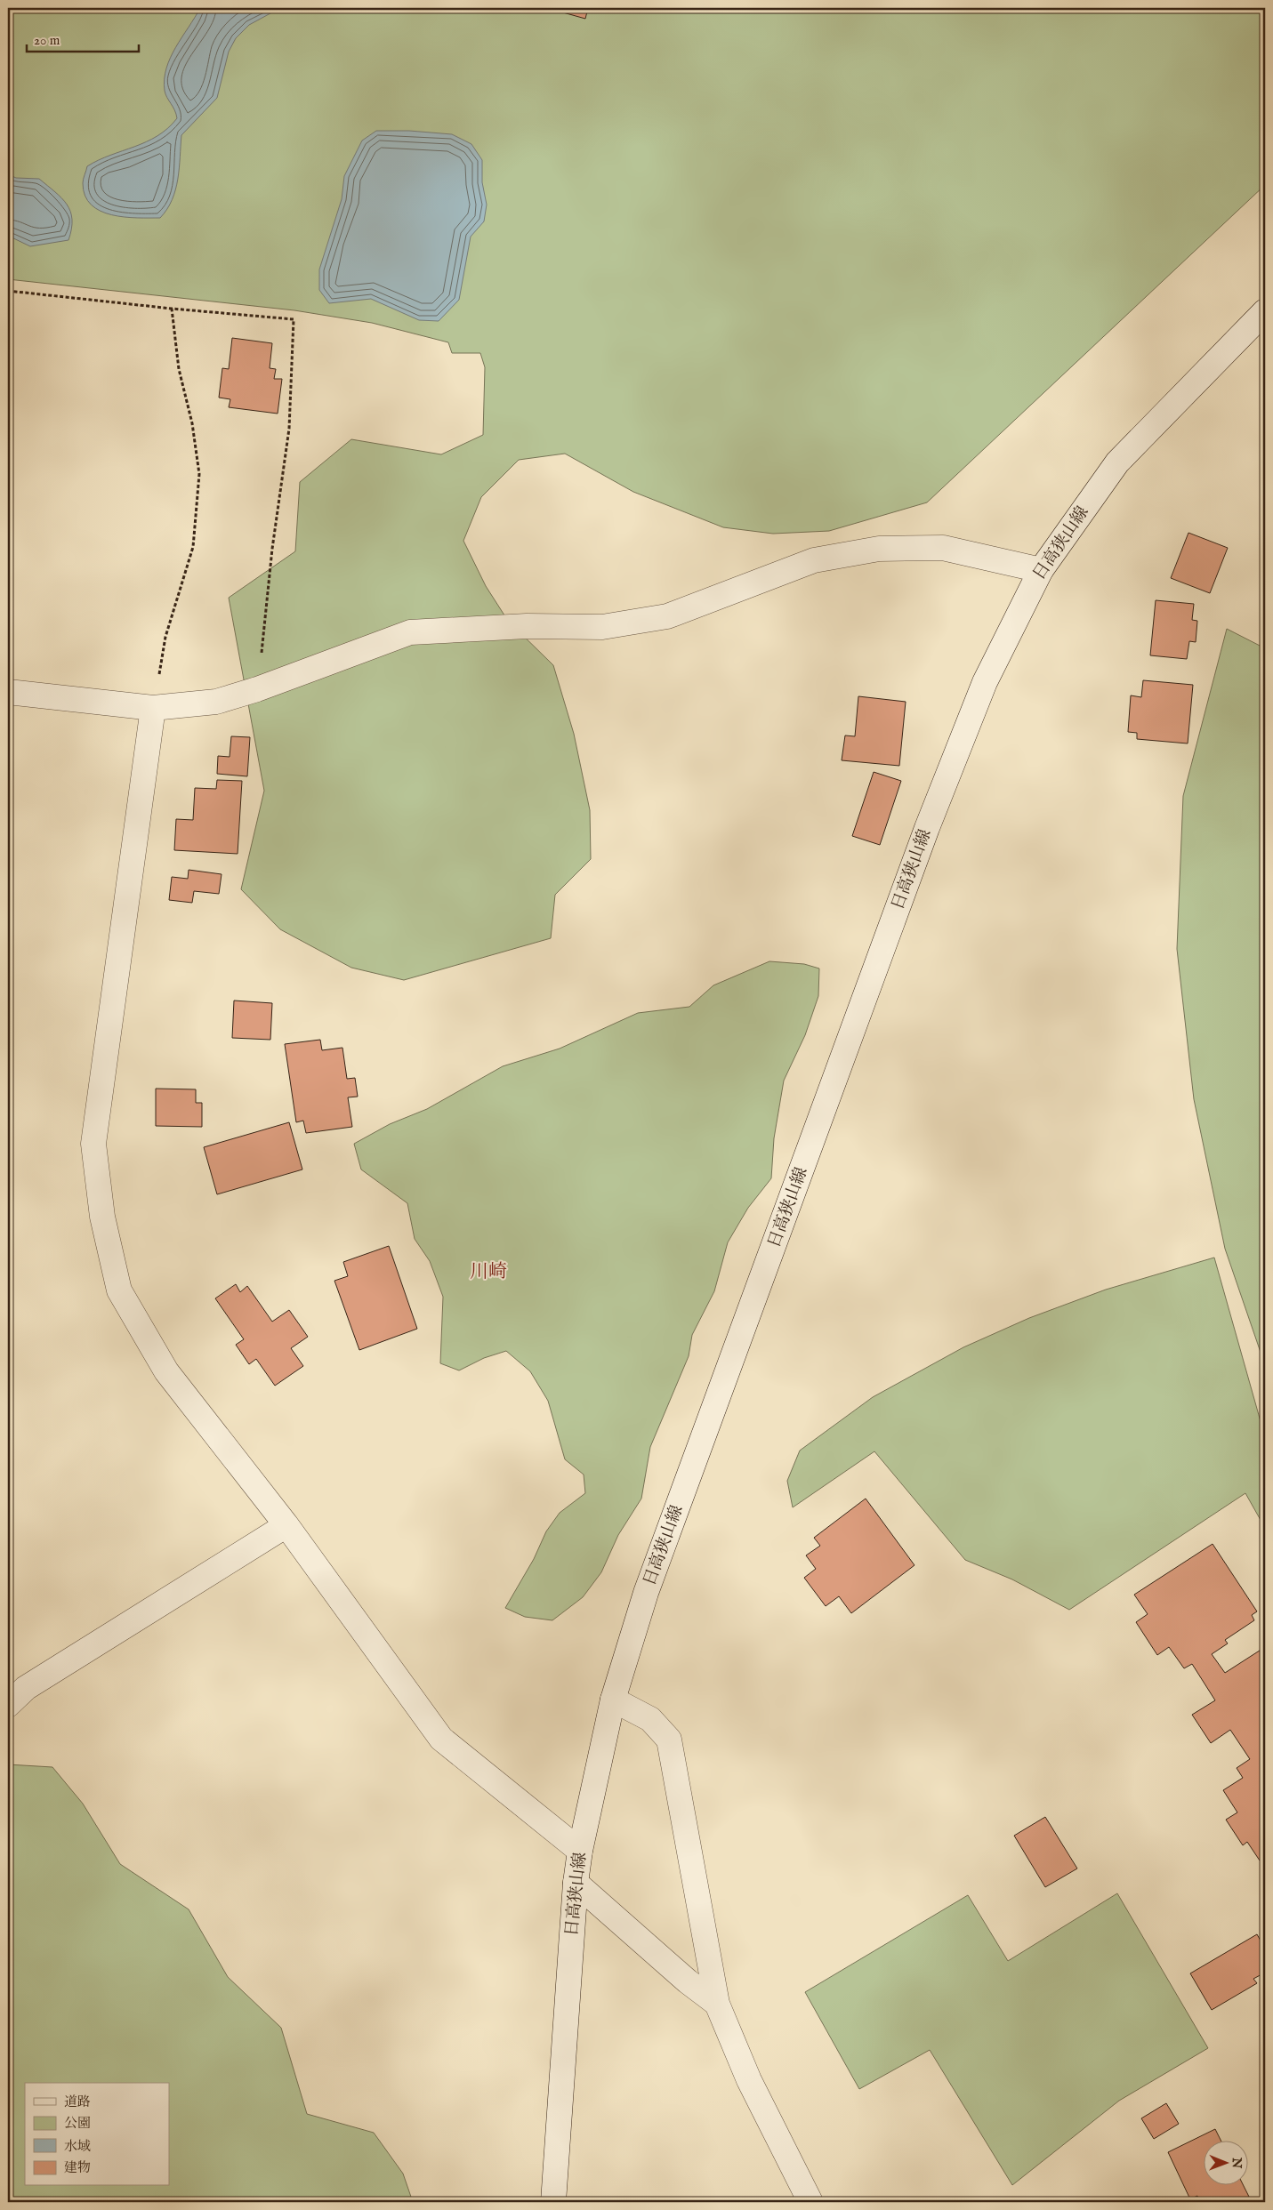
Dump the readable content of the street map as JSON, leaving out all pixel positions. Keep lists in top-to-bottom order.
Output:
{
  "streets": {
    "street": ["日高狭山線"]
  },
  "districts": ["川崎"],
  "legend": [
    "道路",
    "公園",
    "水域",
    "建物"
  ],
  "scale_bar": "20 m",
  "north": "right"
}
